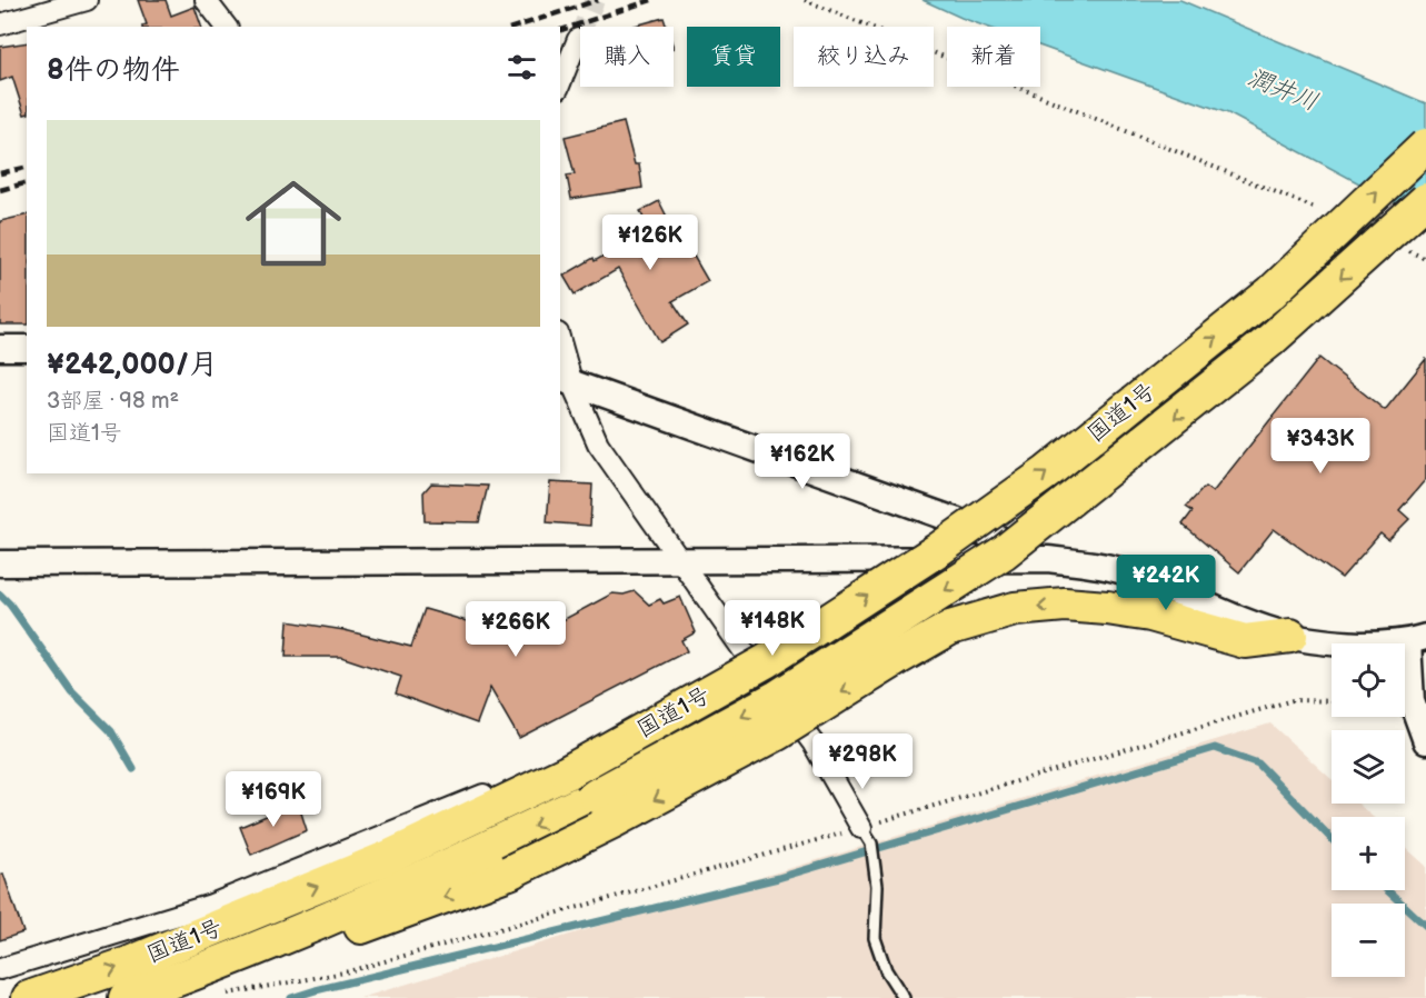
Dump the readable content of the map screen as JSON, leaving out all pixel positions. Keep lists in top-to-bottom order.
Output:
{
  "streets": {
    "highway": ["国道1号"]
  },
  "water": ["潤井川"],
  "page": {
    "chip": [
      "購入",
      "賃貸",
      "絞り込み",
      "新着"
    ],
    "heading": "8件の物件",
    "list": [
      {
        "name": "¥242,000/月",
        "note": "3部屋 · 98 m² · 国道1号"
      }
    ],
    "price": [
      "¥126K",
      "¥343K",
      "¥162K",
      "¥242K",
      "¥148K",
      "¥266K",
      "¥298K",
      "¥169K"
    ],
    "map_buttons": ["+", "−"]
  }
}
